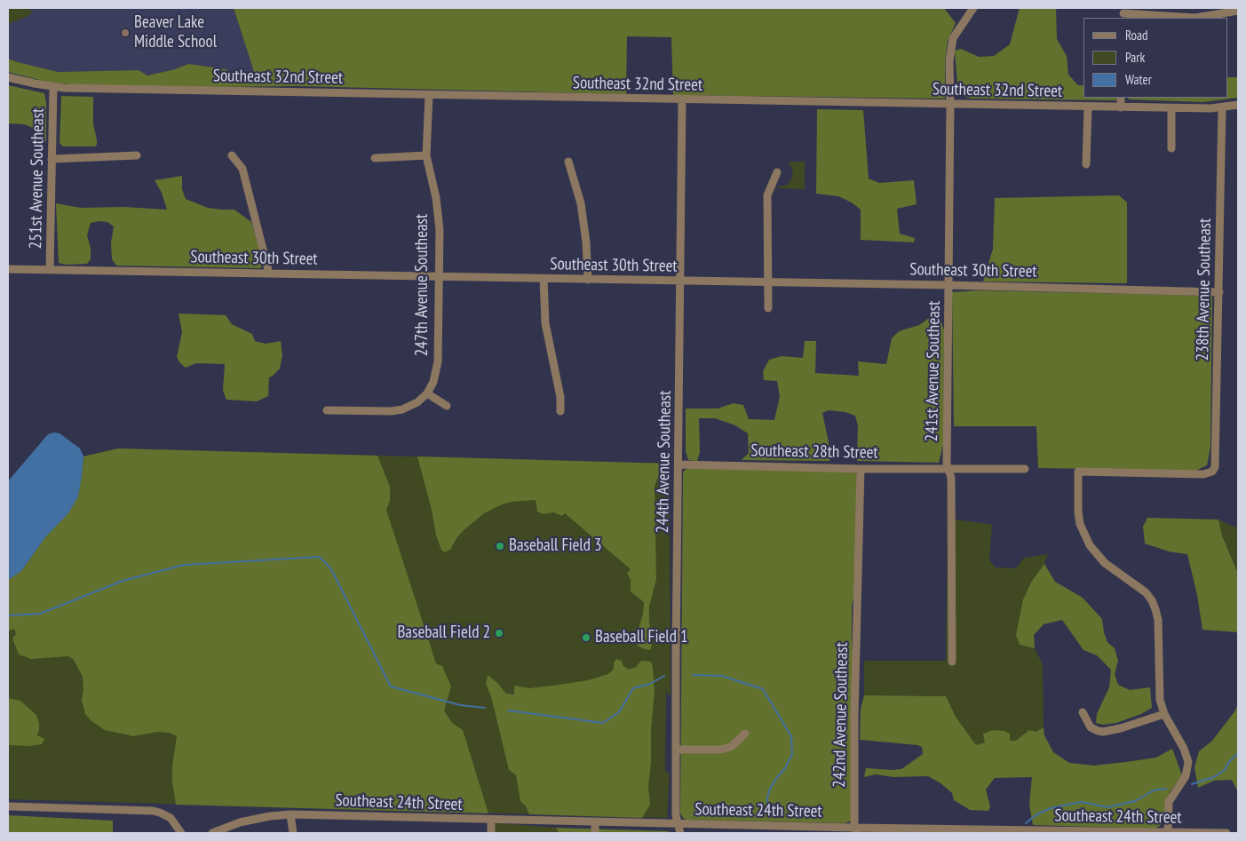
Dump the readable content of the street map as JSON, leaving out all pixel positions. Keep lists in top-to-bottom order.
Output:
{
  "streets": {
    "street": [
      "Southeast 32nd Street",
      "251st Avenue Southeast",
      "Southeast 30th Street",
      "247th Avenue Southeast",
      "238th Avenue Southeast",
      "241st Avenue Southeast",
      "Southeast 28th Street",
      "244th Avenue Southeast",
      "242nd Avenue Southeast",
      "Southeast 24th Street"
    ]
  },
  "crossings": [
    ["Southeast 32nd Street", "251st Avenue Southeast"],
    ["Southeast 32nd Street", "247th Avenue Southeast"],
    ["Southeast 32nd Street", "238th Avenue Southeast"],
    ["Southeast 32nd Street", "241st Avenue Southeast"],
    ["Southeast 32nd Street", "244th Avenue Southeast"],
    ["251st Avenue Southeast", "Southeast 30th Street"],
    ["Southeast 30th Street", "247th Avenue Southeast"],
    ["Southeast 30th Street", "238th Avenue Southeast"],
    ["Southeast 30th Street", "241st Avenue Southeast"],
    ["Southeast 30th Street", "244th Avenue Southeast"],
    ["241st Avenue Southeast", "Southeast 28th Street"],
    ["Southeast 28th Street", "244th Avenue Southeast"],
    ["Southeast 28th Street", "242nd Avenue Southeast"],
    ["244th Avenue Southeast", "Southeast 24th Street"],
    ["242nd Avenue Southeast", "Southeast 24th Street"]
  ],
  "places": [
    "Beaver Lake Middle School",
    "Baseball Field 3",
    "Baseball Field 2",
    "Baseball Field 1"
  ],
  "legend": ["Road", "Park", "Water"]
}
